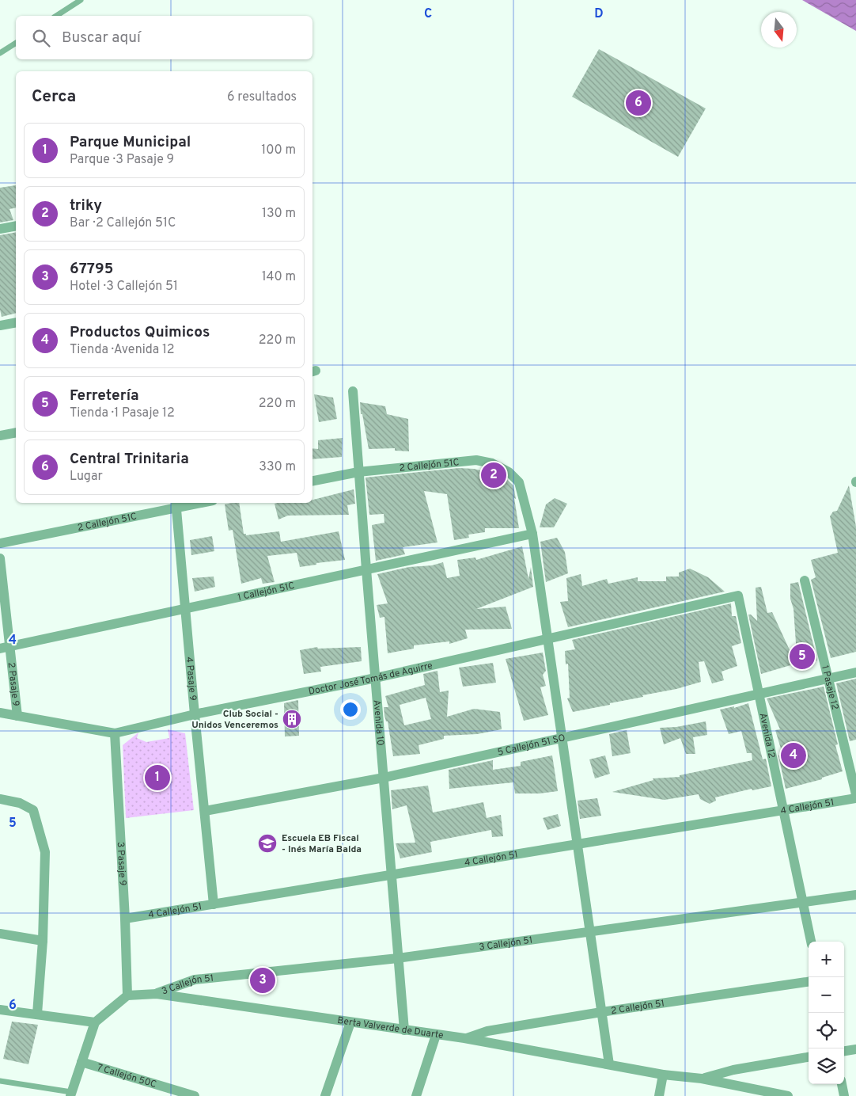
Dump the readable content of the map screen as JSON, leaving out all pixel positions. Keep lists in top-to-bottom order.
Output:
{
  "streets": {
    "street": [
      "2 Callejón 51C",
      "1 Callejón 51C",
      "Doctor José Tomás de Aguirre",
      "4 Pasaje 9",
      "2 Pasaje 9",
      "1 Pasaje 12",
      "Avenida 10",
      "Avenida 12",
      "5 Callejón 51 SO",
      "4 Callejón 51",
      "3 Pasaje 9",
      "3 Callejón 51",
      "2 Callejón 51",
      "Berta Valverde de Duarte",
      "7 Callejón 50C"
    ]
  },
  "crossings": [
    ["2 Callejón 51C", "1 Callejón 51C"],
    ["2 Callejón 51C", "4 Pasaje 9"],
    ["2 Callejón 51C", "Avenida 10"],
    ["1 Callejón 51C", "4 Pasaje 9"],
    ["1 Callejón 51C", "2 Pasaje 9"],
    ["1 Callejón 51C", "Avenida 10"],
    ["Doctor José Tomás de Aguirre", "4 Pasaje 9"],
    ["Doctor José Tomás de Aguirre", "2 Pasaje 9"],
    ["Doctor José Tomás de Aguirre", "Avenida 10"],
    ["Doctor José Tomás de Aguirre", "Avenida 12"],
    ["Doctor José Tomás de Aguirre", "3 Pasaje 9"],
    ["4 Pasaje 9", "5 Callejón 51 SO"],
    ["4 Pasaje 9", "4 Callejón 51"],
    ["1 Pasaje 12", "5 Callejón 51 SO"],
    ["Avenida 10", "5 Callejón 51 SO"],
    ["Avenida 10", "4 Callejón 51"],
    ["Avenida 10", "3 Callejón 51"],
    ["Avenida 10", "Berta Valverde de Duarte"],
    ["Avenida 12", "5 Callejón 51 SO"],
    ["Avenida 12", "4 Callejón 51"],
    ["Avenida 12", "3 Callejón 51"],
    ["4 Callejón 51", "3 Pasaje 9"],
    ["3 Pasaje 9", "Berta Valverde de Duarte"],
    ["3 Callejón 51", "Berta Valverde de Duarte"],
    ["2 Callejón 51", "Berta Valverde de Duarte"]
  ],
  "places": {
    "building": ["Club Social - Unidos Venceremos"],
    "school or university": ["Escuela EB Fiscal - Inés María Balda"]
  },
  "north": "bottom",
  "page": {
    "search": "Buscar aquí",
    "heading": ["Cerca", "6 resultados"],
    "pins": [
      "6",
      "2",
      "5",
      "4",
      "1",
      "3"
    ],
    "list": [
      {
        "mark": "1",
        "name": "Parque Municipal",
        "note": "Parque · 3 Pasaje 9",
        "value": "100 m"
      },
      {
        "mark": "2",
        "name": "triky",
        "note": "Bar · 2 Callejón 51C",
        "value": "130 m"
      },
      {
        "mark": "3",
        "name": "67795",
        "note": "Hotel · 3 Callejón 51",
        "value": "140 m"
      },
      {
        "mark": "4",
        "name": "Productos Quimicos",
        "note": "Tienda · Avenida 12",
        "value": "220 m"
      },
      {
        "mark": "5",
        "name": "Ferretería",
        "note": "Tienda · 1 Pasaje 12",
        "value": "220 m"
      },
      {
        "mark": "6",
        "name": "Central Trinitaria",
        "note": "Lugar",
        "value": "330 m"
      }
    ],
    "map_buttons": ["+", "−"]
  },
  "grid": {
    "columns": ["C", "D"],
    "rows": ["4", "5", "6"]
  }
}
